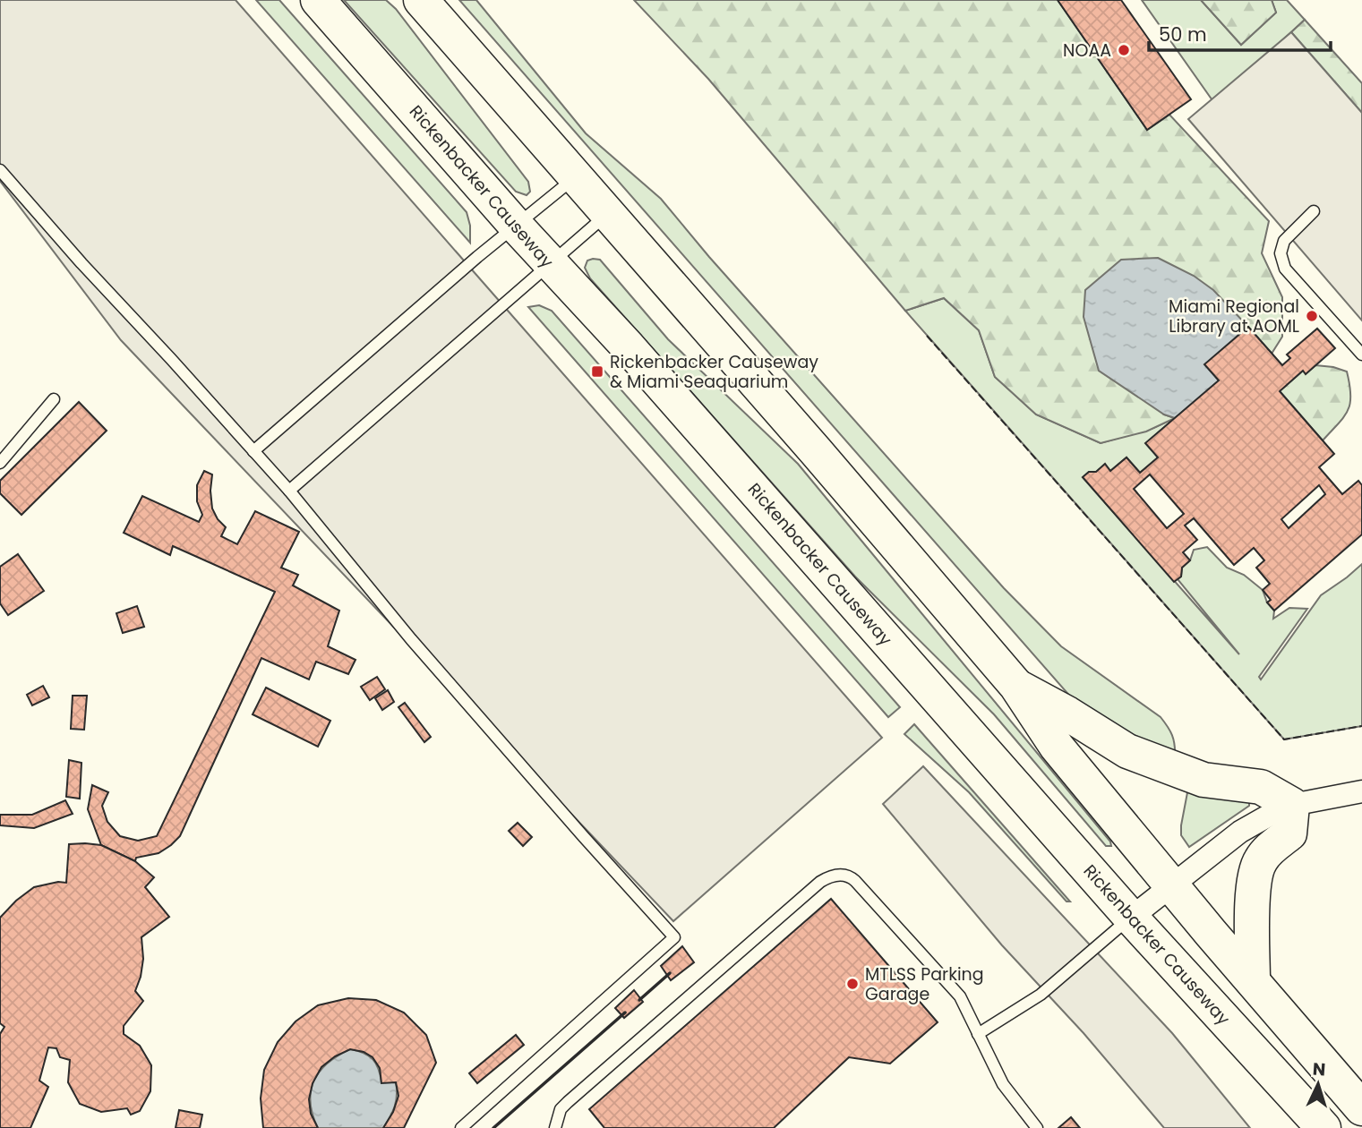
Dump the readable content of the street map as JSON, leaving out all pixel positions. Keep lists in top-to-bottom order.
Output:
{
  "streets": {
    "main road": ["Rickenbacker Causeway"]
  },
  "places": {
    "other": ["NOAA", "Miami Regional Library at AOML", "MTLSS Parking Garage"],
    "transit": ["Rickenbacker Causeway & Miami Seaquarium"]
  },
  "scale_bar": "50 m",
  "north": "top"
}
